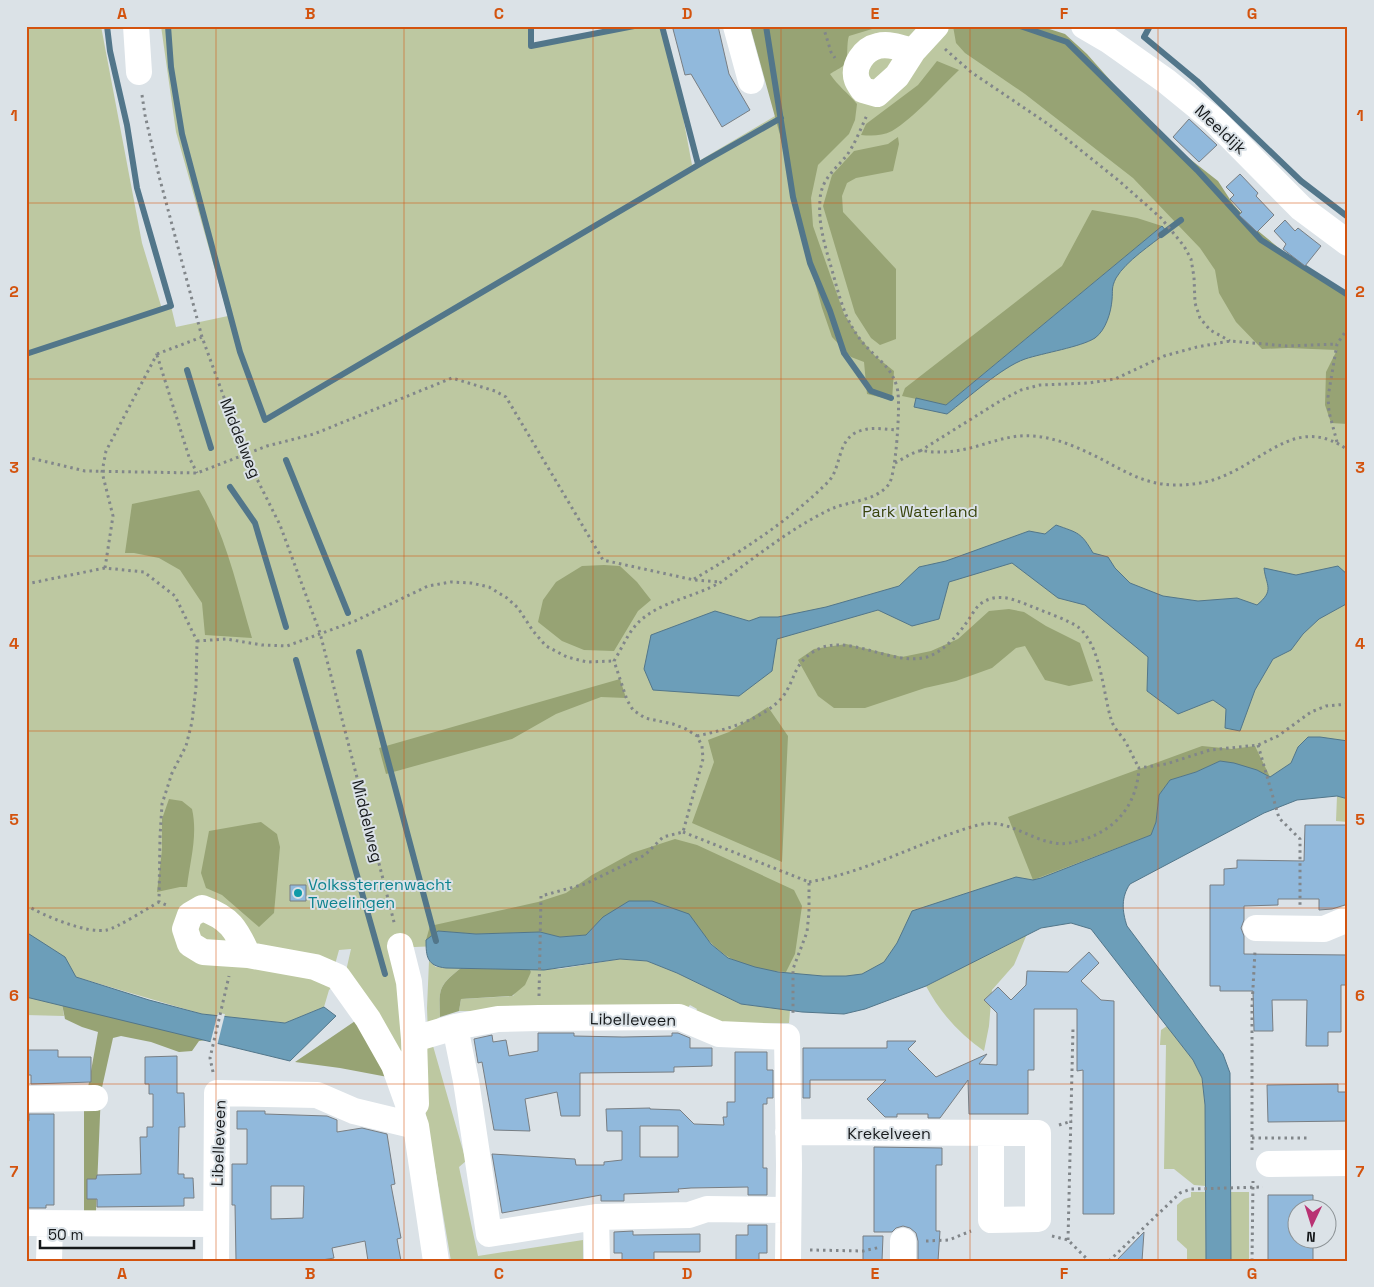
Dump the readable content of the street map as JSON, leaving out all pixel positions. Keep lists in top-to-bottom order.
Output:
{
  "streets": {
    "street": ["Meeldijk", "Libelleveen", "Krekelveen"],
    "path": ["Middelweg"]
  },
  "crossings": [
    ["Libelleveen", "Krekelveen"]
  ],
  "parks": ["Park Waterland"],
  "places": ["Volkssterrenwacht Tweelingen"],
  "scale_bar": "50 m",
  "north": "bottom",
  "grid": {
    "columns": [
      "A",
      "B",
      "C",
      "D",
      "E",
      "F",
      "G"
    ],
    "rows": [
      "1",
      "2",
      "3",
      "4",
      "5",
      "6",
      "7"
    ]
  }
}
